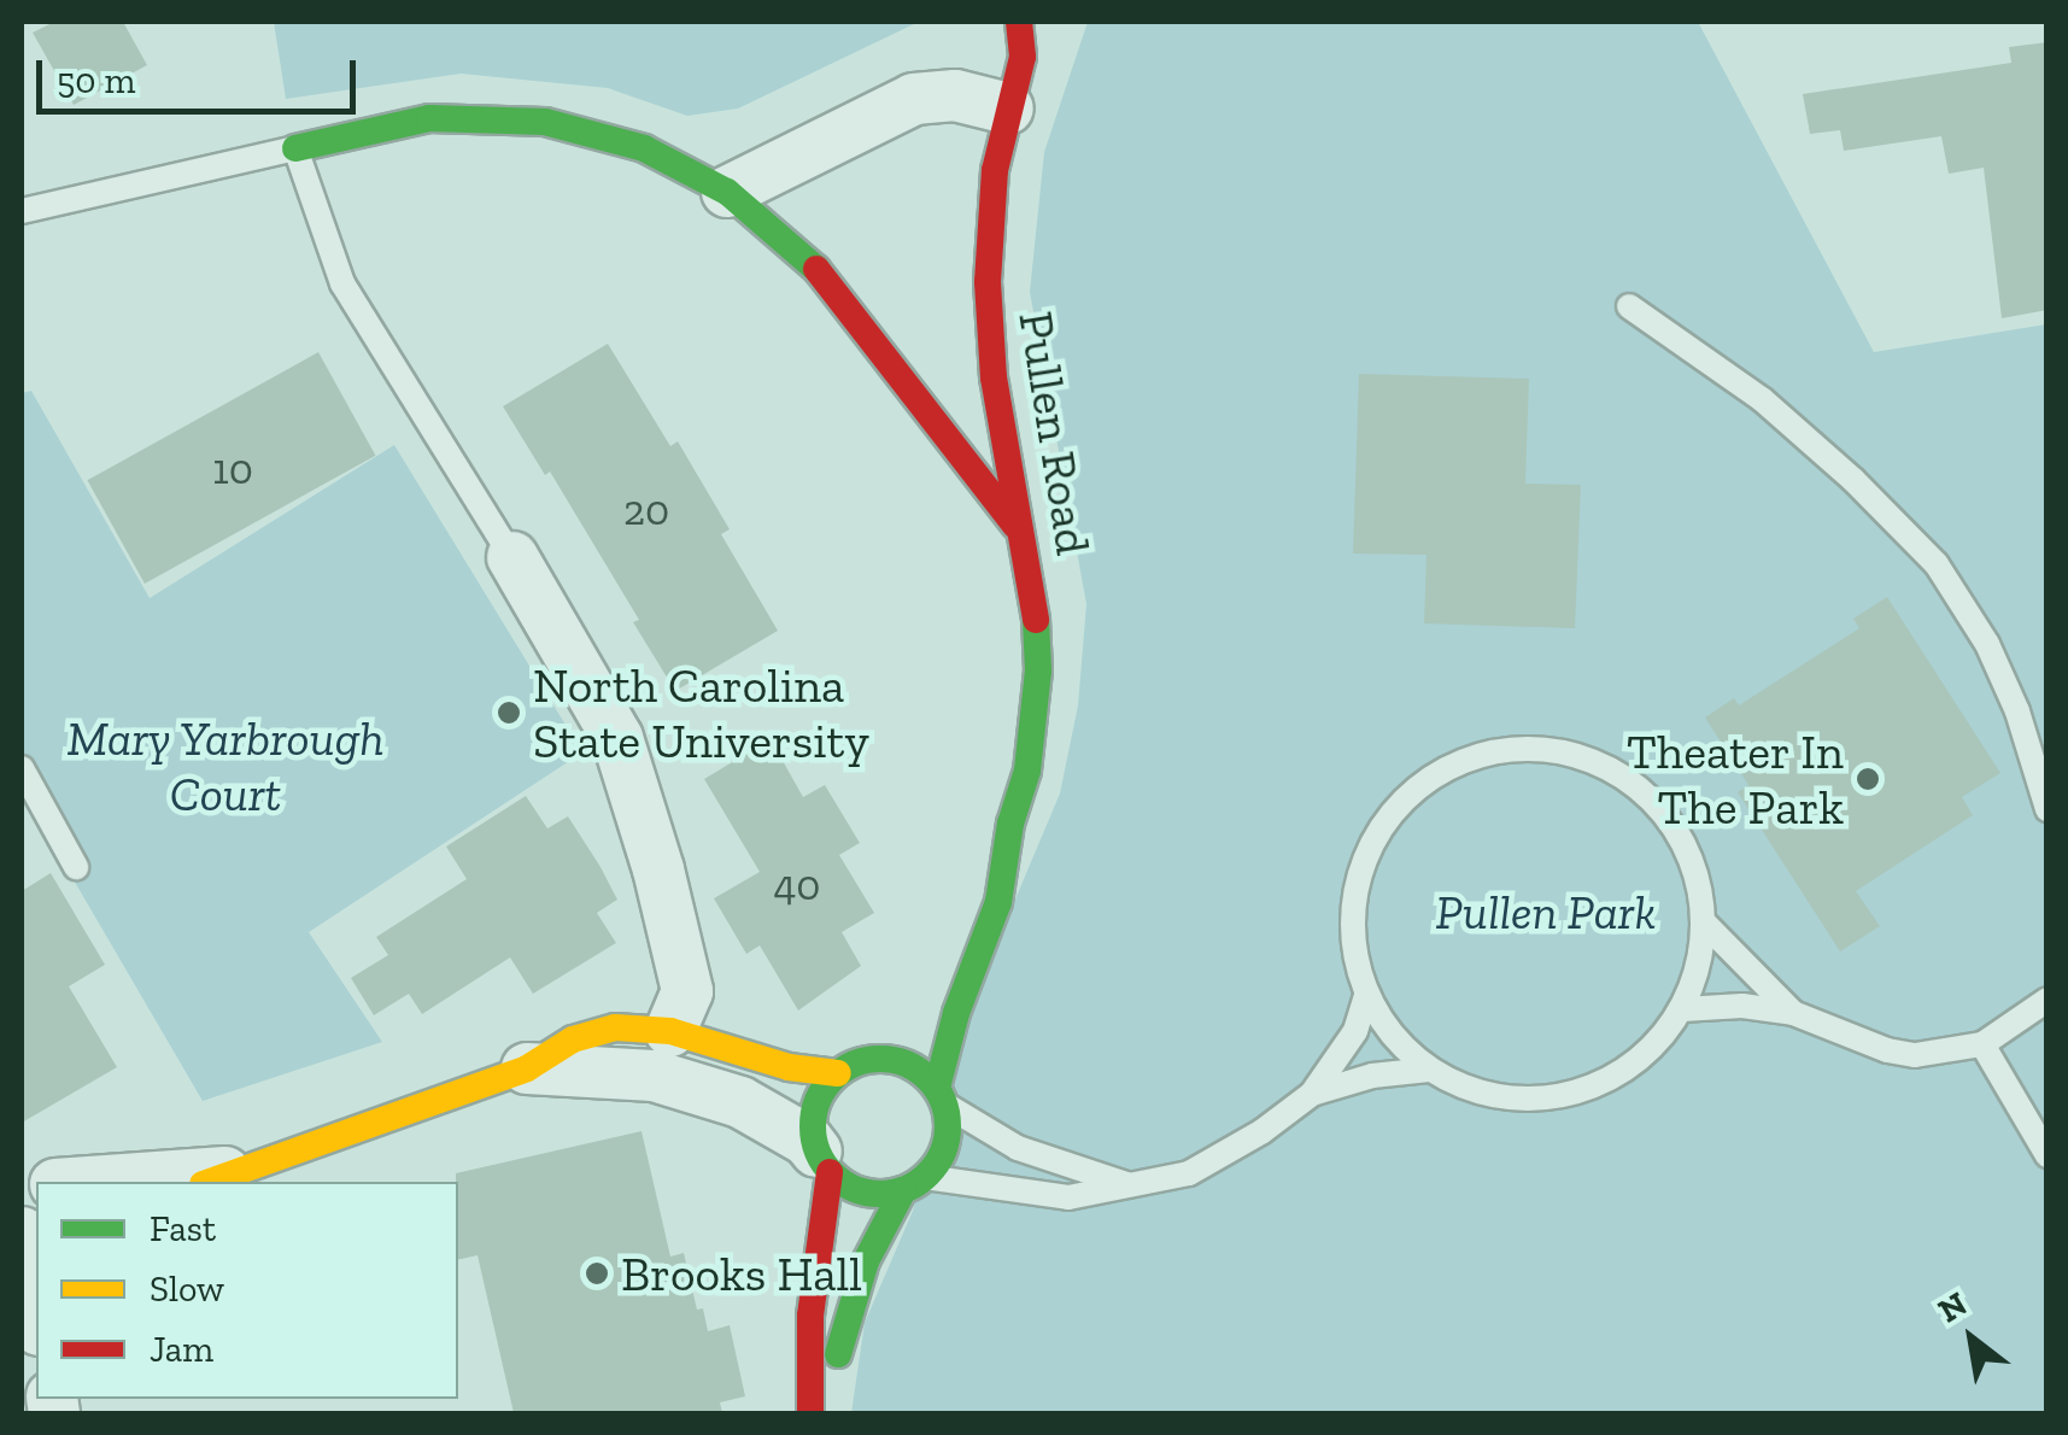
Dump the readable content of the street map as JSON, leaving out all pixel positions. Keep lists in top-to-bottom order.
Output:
{
  "streets": {
    "main road": ["Pullen Road"]
  },
  "parks": ["Mary Yarbrough Court", "Pullen Park"],
  "places": ["North Carolina State University", "Theater In The Park", "Brooks Hall"],
  "house_numbers": ["10", "20", "40"],
  "legend": ["Fast", "Slow", "Jam"],
  "scale_bar": "50 m",
  "north": "top left"
}
